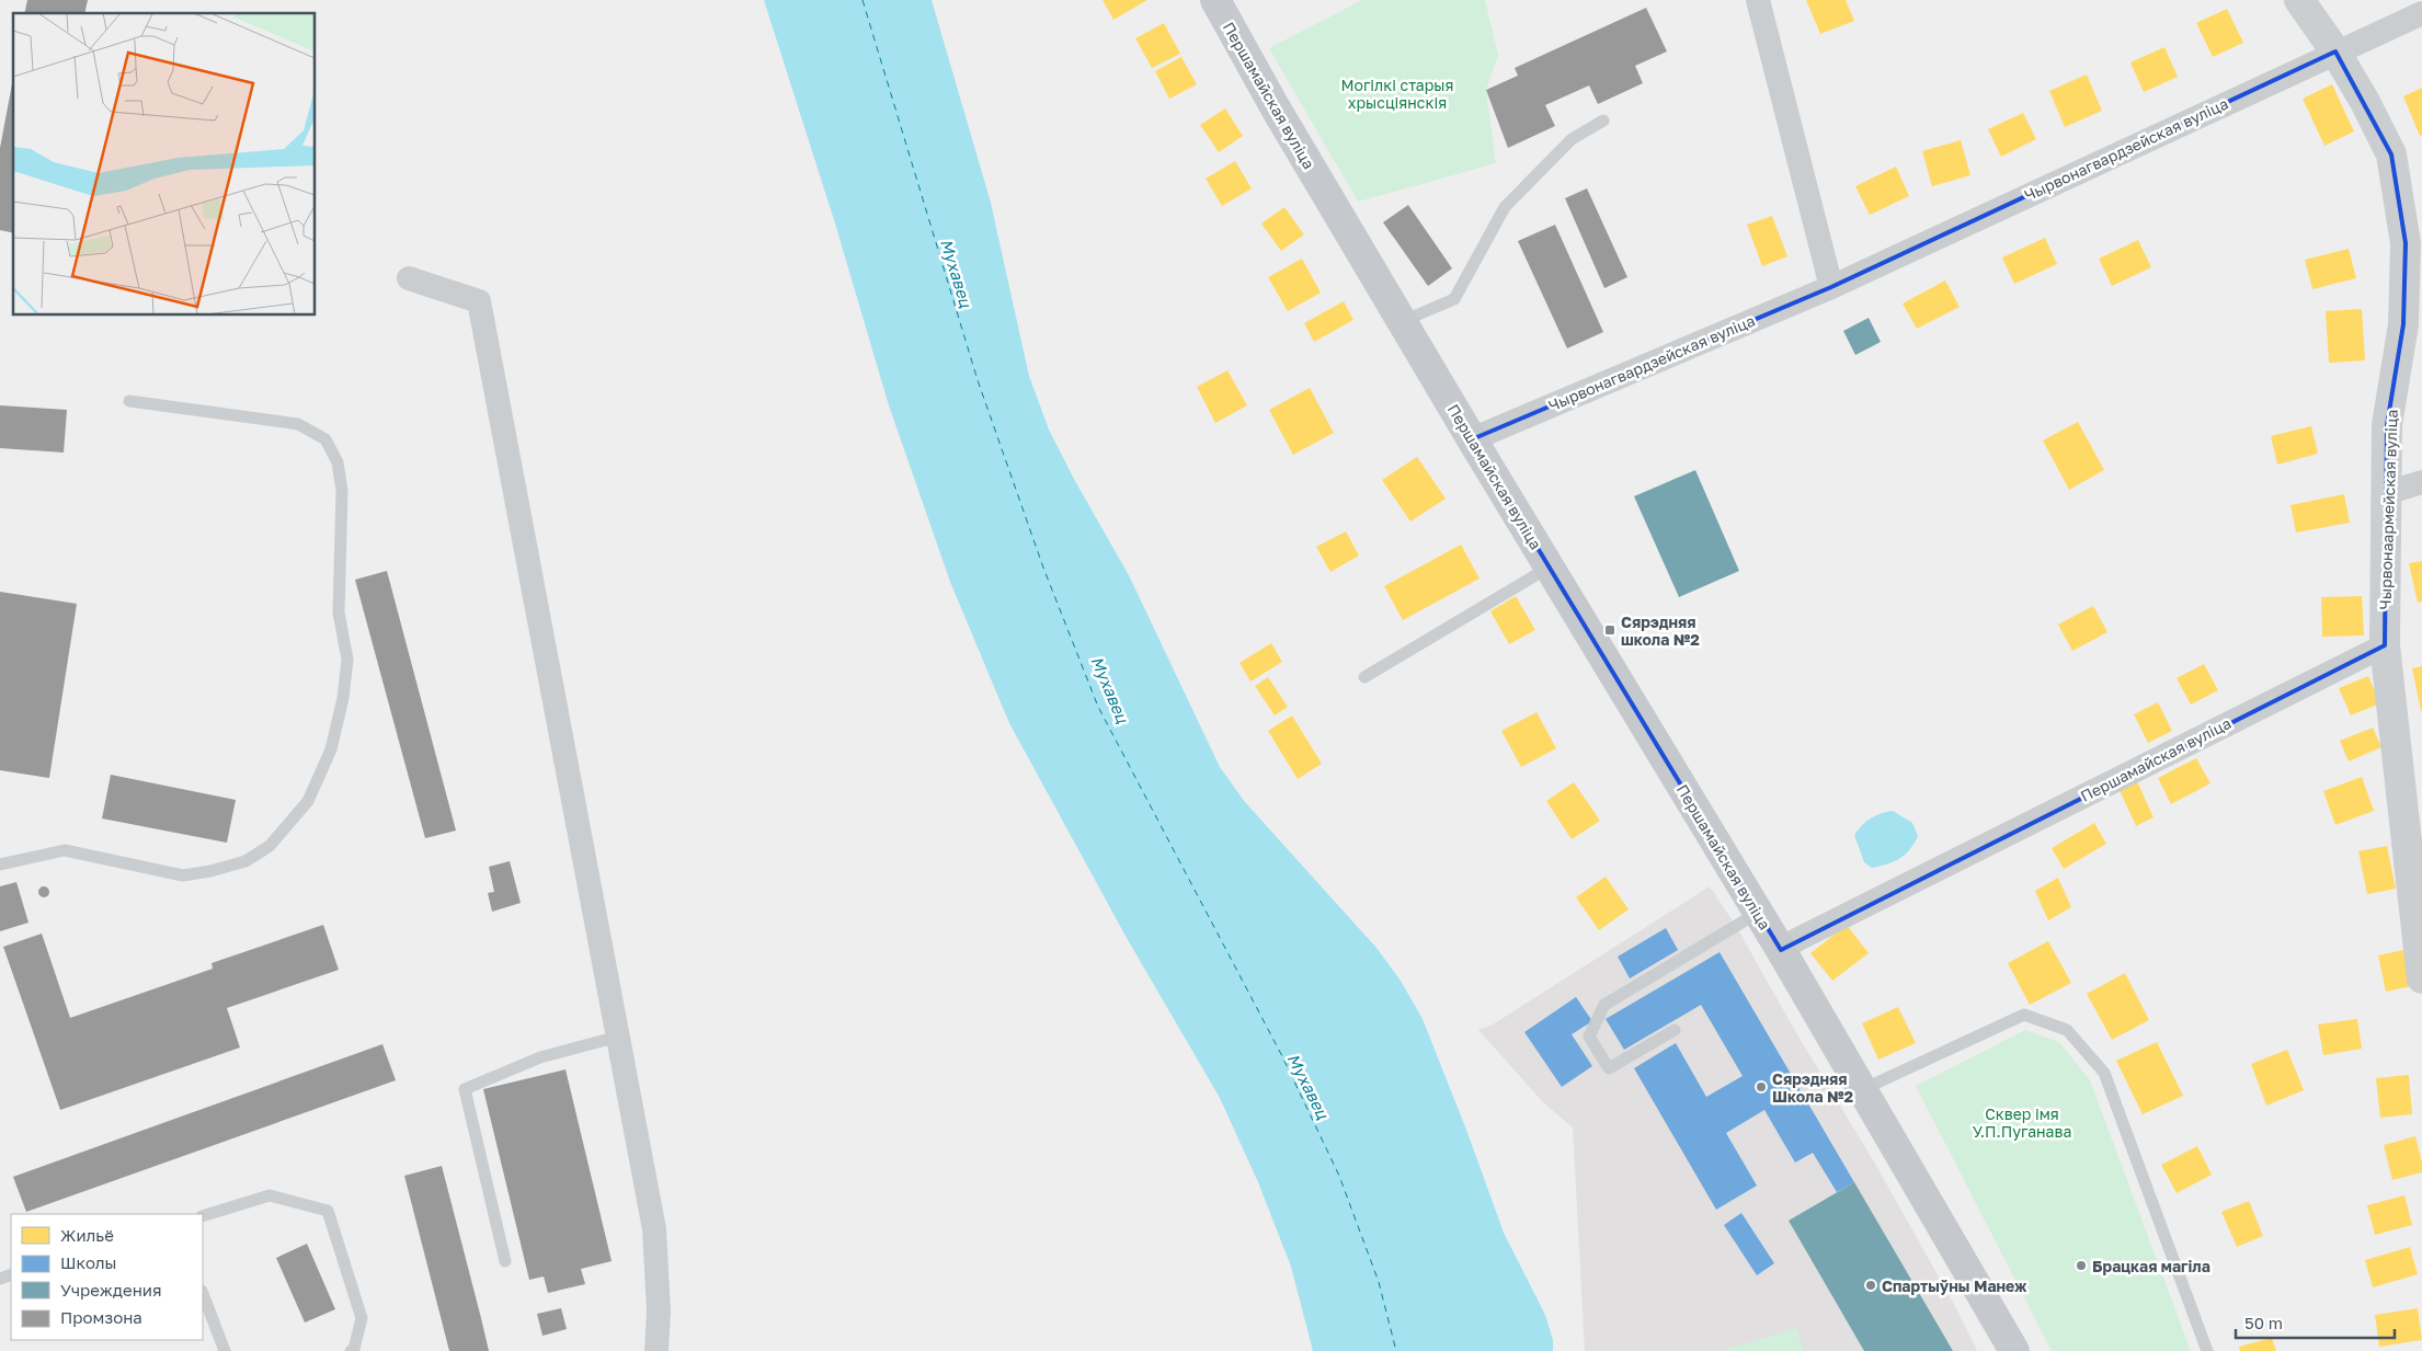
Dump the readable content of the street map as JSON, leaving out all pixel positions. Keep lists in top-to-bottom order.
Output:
{
  "streets": {
    "main road": ["Першамайская вуліца"],
    "street": ["Чырвонагвардзейская вуліца", "Чырвонаармейская вуліца"]
  },
  "crossings": [
    ["Першамайская вуліца", "Чырвонагвардзейская вуліца"],
    ["Першамайская вуліца", "Чырвонаармейская вуліца"],
    ["Чырвонагвардзейская вуліца", "Чырвонаармейская вуліца"]
  ],
  "water": ["Мухавец"],
  "parks": ["Могілкі старыя хрысціянскія", "Сквер імя У.П.Пуганава"],
  "places": {
    "transit": ["Сярэдняя школа №2"],
    "other": ["Сярэдняя Школа №2", "Брацкая магіла", "Спартыўны Манеж"]
  },
  "legend": [
    "Жильё",
    "Школы",
    "Учреждения",
    "Промзона"
  ],
  "scale_bar": "50 m"
}
